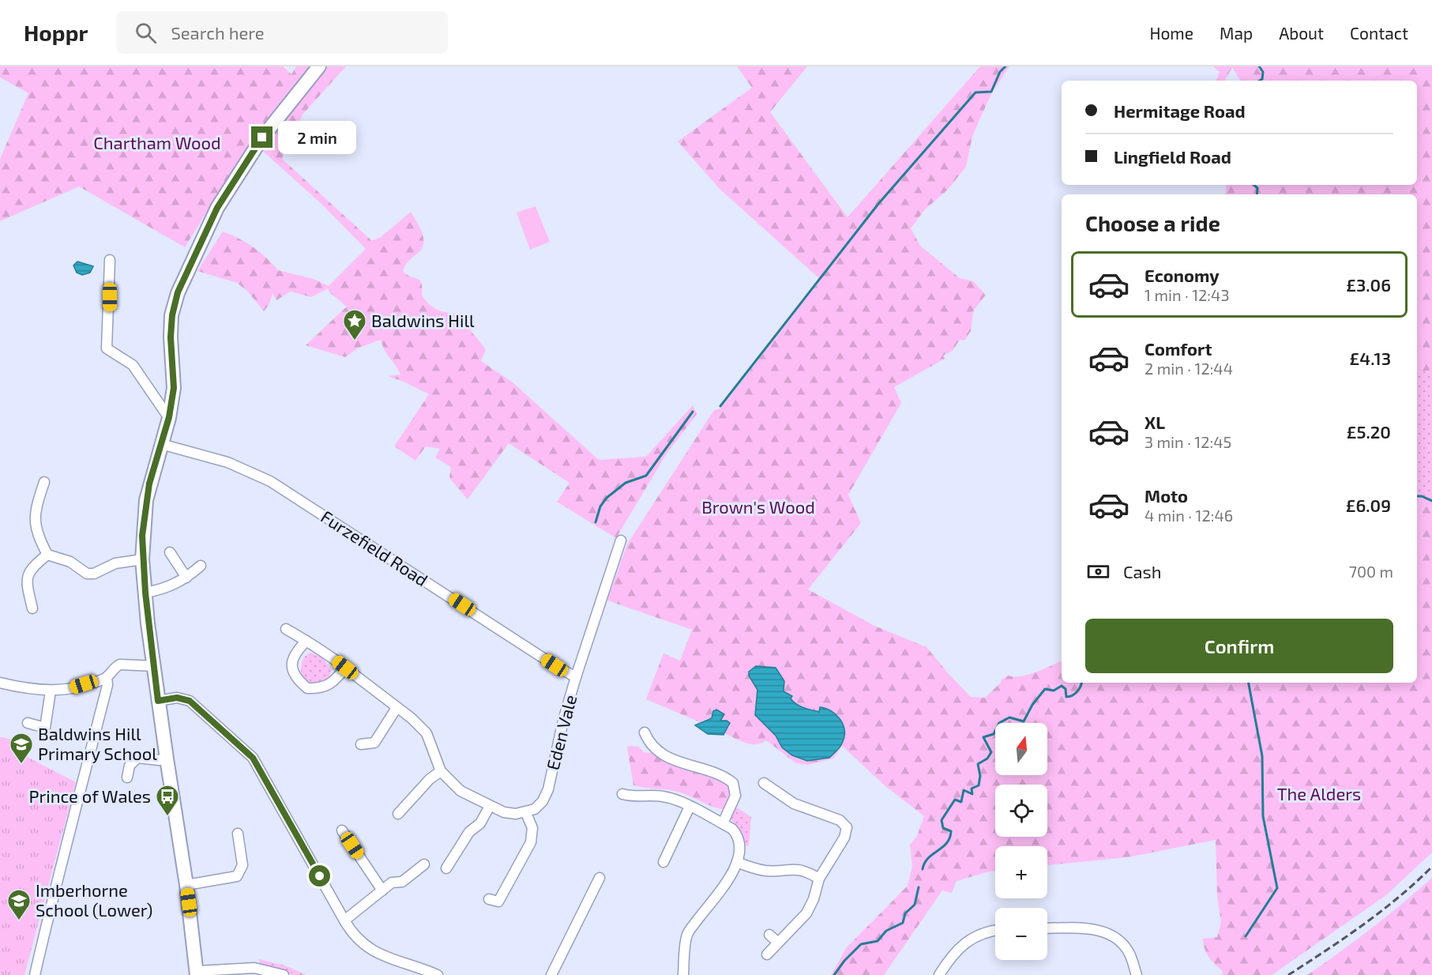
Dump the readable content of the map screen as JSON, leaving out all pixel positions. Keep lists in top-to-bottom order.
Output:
{
  "streets": {
    "street": ["Furzefield Road", "Eden Vale"]
  },
  "crossings": [
    ["Furzefield Road", "Eden Vale"]
  ],
  "parks": ["Chartham Wood", "Brown's Wood", "The Alders"],
  "places": {
    "place": ["Baldwins Hill"],
    "school or university": ["Baldwins Hill Primary School", "Imberhorne School (Lower)"],
    "bus stop": ["Prince of Wales"]
  },
  "north": "top",
  "page": {
    "header": "Hoppr",
    "search": "Search here",
    "nav": [
      "Home",
      "Map",
      "About",
      "Contact"
    ],
    "banner": ["Hermitage Road", "Lingfield Road"],
    "bubble": "2 min",
    "heading": "Choose a ride",
    "list": [
      {
        "name": "Economy",
        "note": "1 min · 12:43",
        "value": "£3.06"
      },
      {
        "name": "Comfort",
        "note": "2 min · 12:44",
        "value": "£4.13"
      },
      {
        "name": "XL",
        "note": "3 min · 12:45",
        "value": "£5.20"
      },
      {
        "name": "Moto",
        "note": "4 min · 12:46",
        "value": "£6.09"
      }
    ],
    "pay": ["Cash", "700 m"],
    "buttons": "Confirm",
    "map_buttons": ["+", "−"]
  }
}
